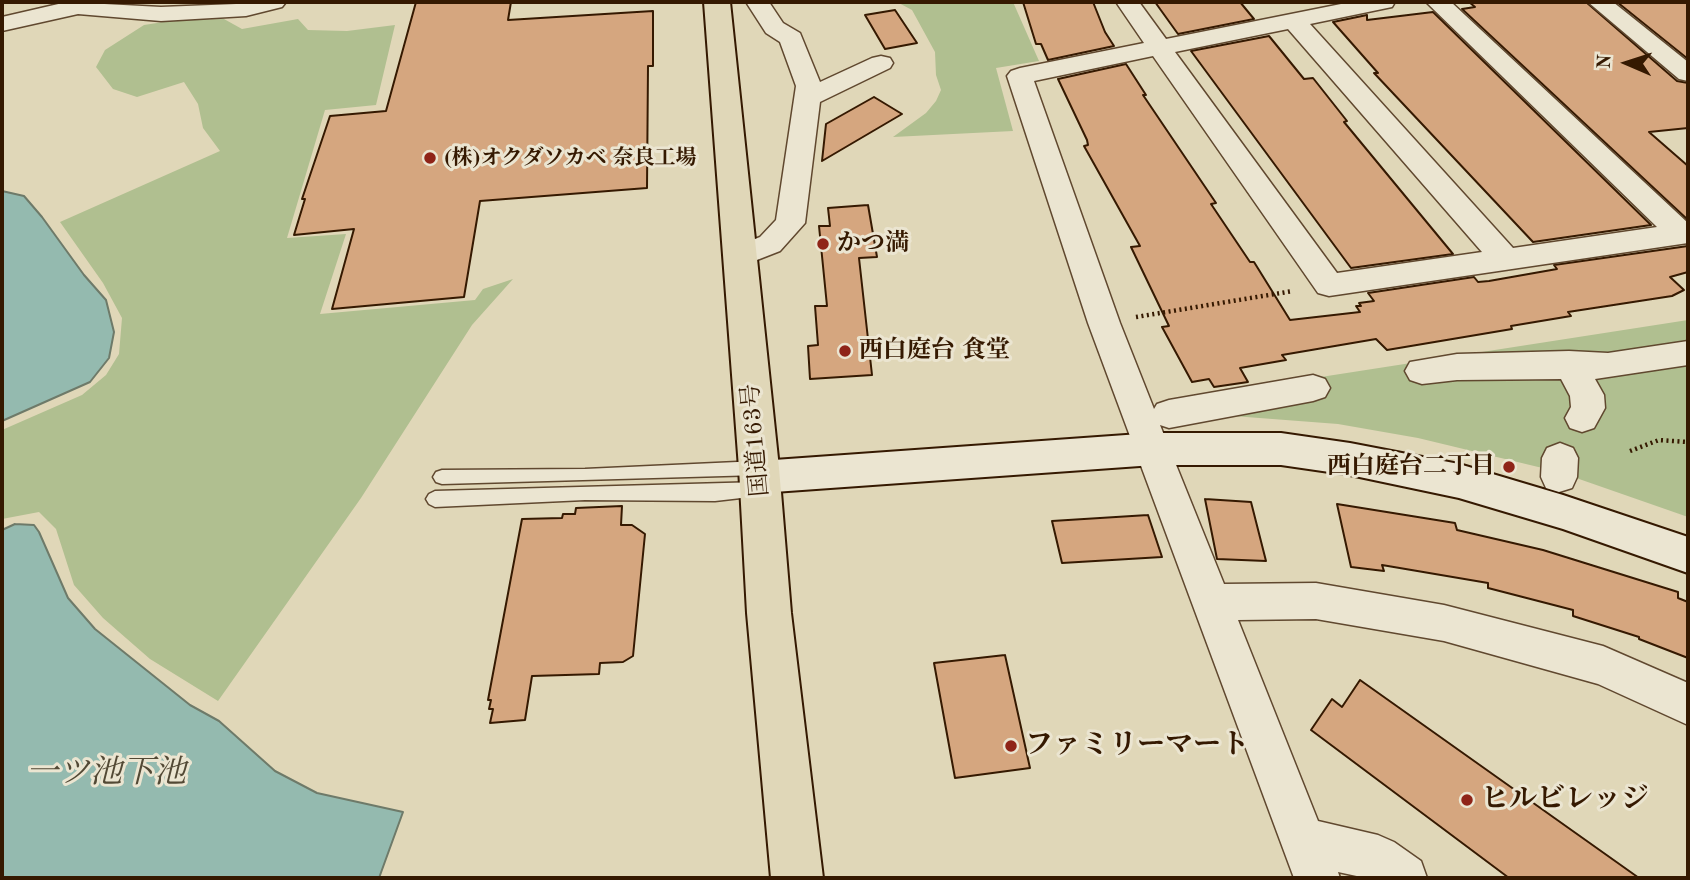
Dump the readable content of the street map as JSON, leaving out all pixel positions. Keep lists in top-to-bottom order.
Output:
{
  "streets": {
    "highway": ["国道163号"]
  },
  "water": ["一ツ池下池"],
  "places": [
    "(株)オクダソカベ 奈良工場",
    "かつ満",
    "西白庭台 食堂",
    "西白庭台二丁目",
    "ファミリーマート",
    "ヒルビレッジ"
  ],
  "north": "left"
}
